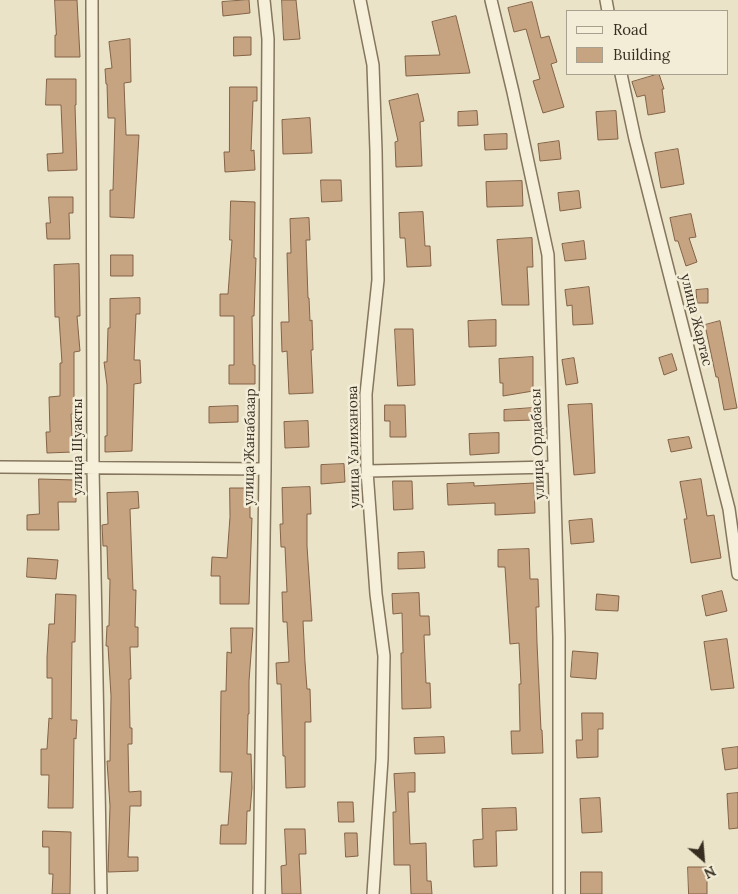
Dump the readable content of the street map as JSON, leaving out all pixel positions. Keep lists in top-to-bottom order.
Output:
{
  "streets": {
    "street": [
      "улица Жартас",
      "улица Ордабасы",
      "улица Шуакты",
      "улица Жанабазар",
      "улица Уалиханова"
    ]
  },
  "legend": ["Road", "Building"],
  "north": "bottom right"
}
